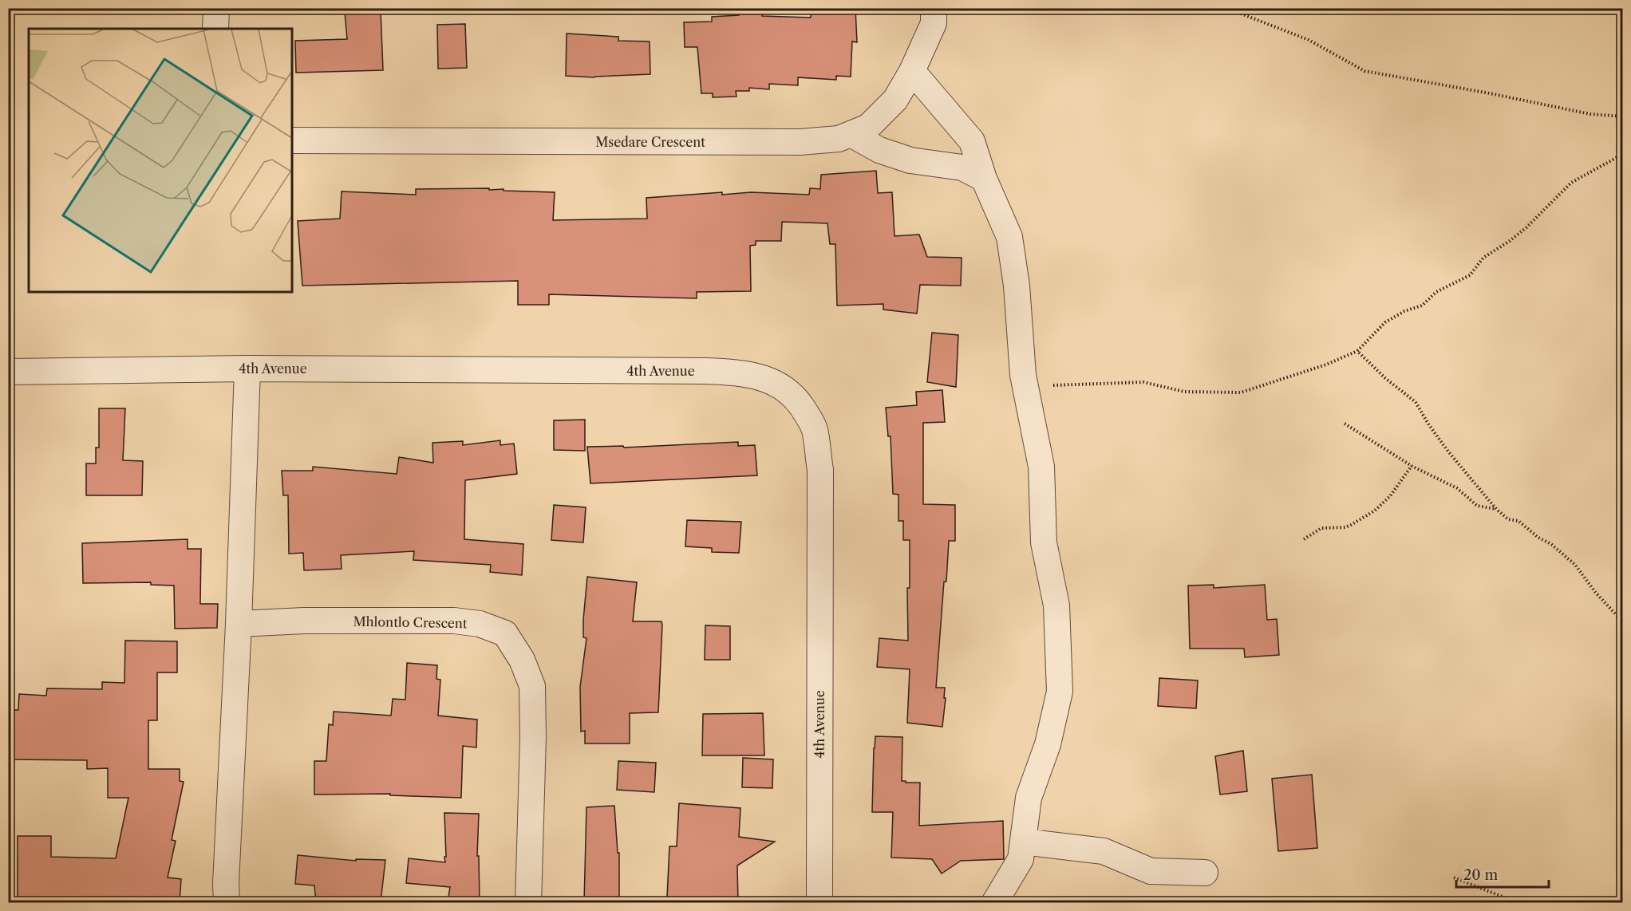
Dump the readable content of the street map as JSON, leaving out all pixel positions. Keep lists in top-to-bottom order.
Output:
{
  "streets": {
    "street": ["Msedare Crescent", "4th Avenue", "Mhlontlo Crescent"]
  },
  "scale_bar": "20 m"
}
